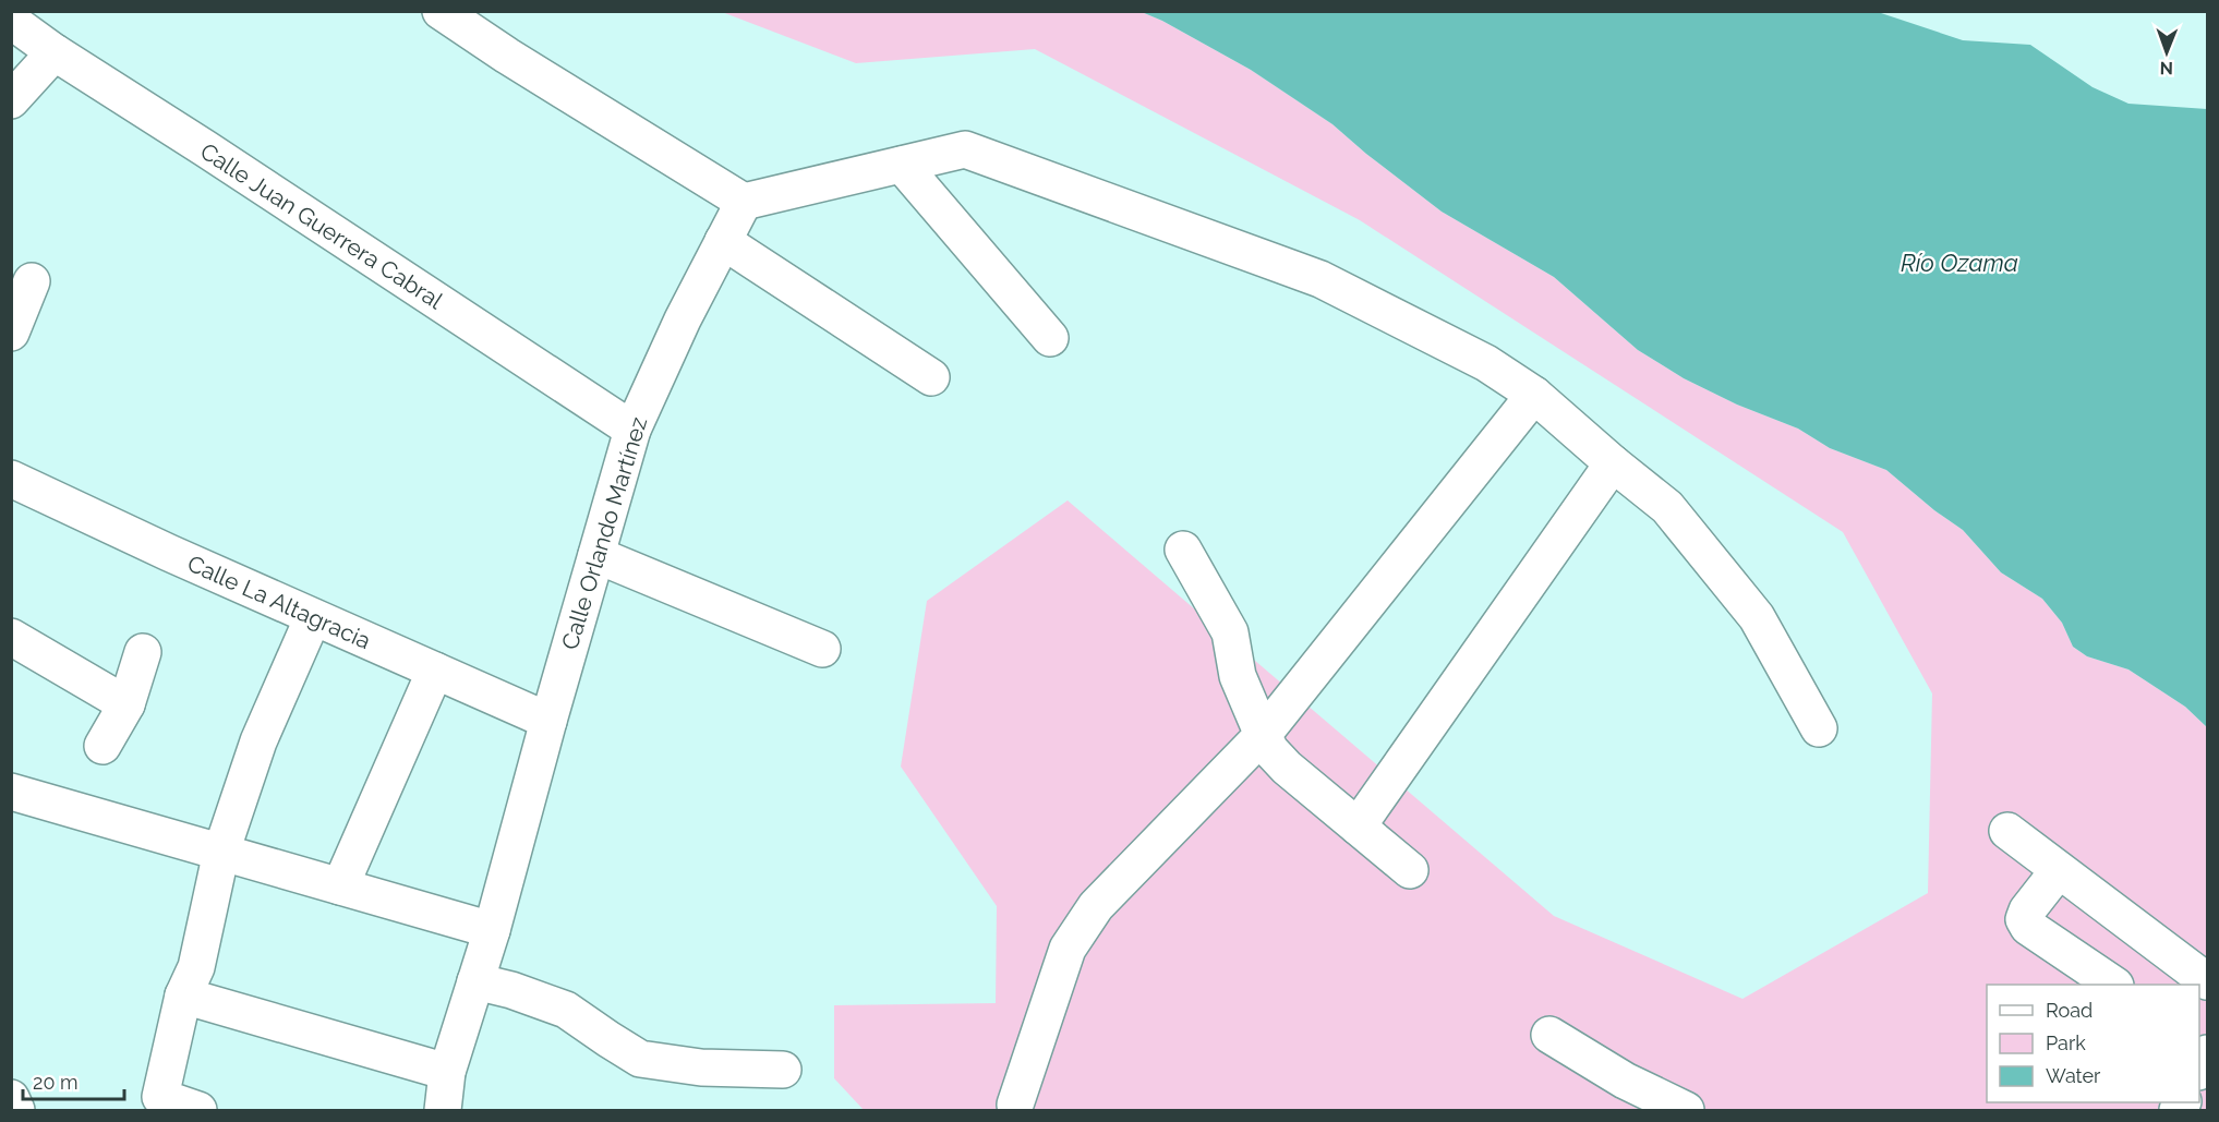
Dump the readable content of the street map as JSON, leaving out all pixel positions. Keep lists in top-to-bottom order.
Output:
{
  "streets": {
    "street": ["Calle Juan Guerrera Cabral", "Calle Orlando Martínez", "Calle La Altagracia"]
  },
  "crossings": [
    ["Calle Juan Guerrera Cabral", "Calle Orlando Martínez"],
    ["Calle Orlando Martínez", "Calle La Altagracia"]
  ],
  "water": ["Río Ozama"],
  "legend": ["Road", "Park", "Water"],
  "scale_bar": "20 m",
  "north": "bottom"
}
